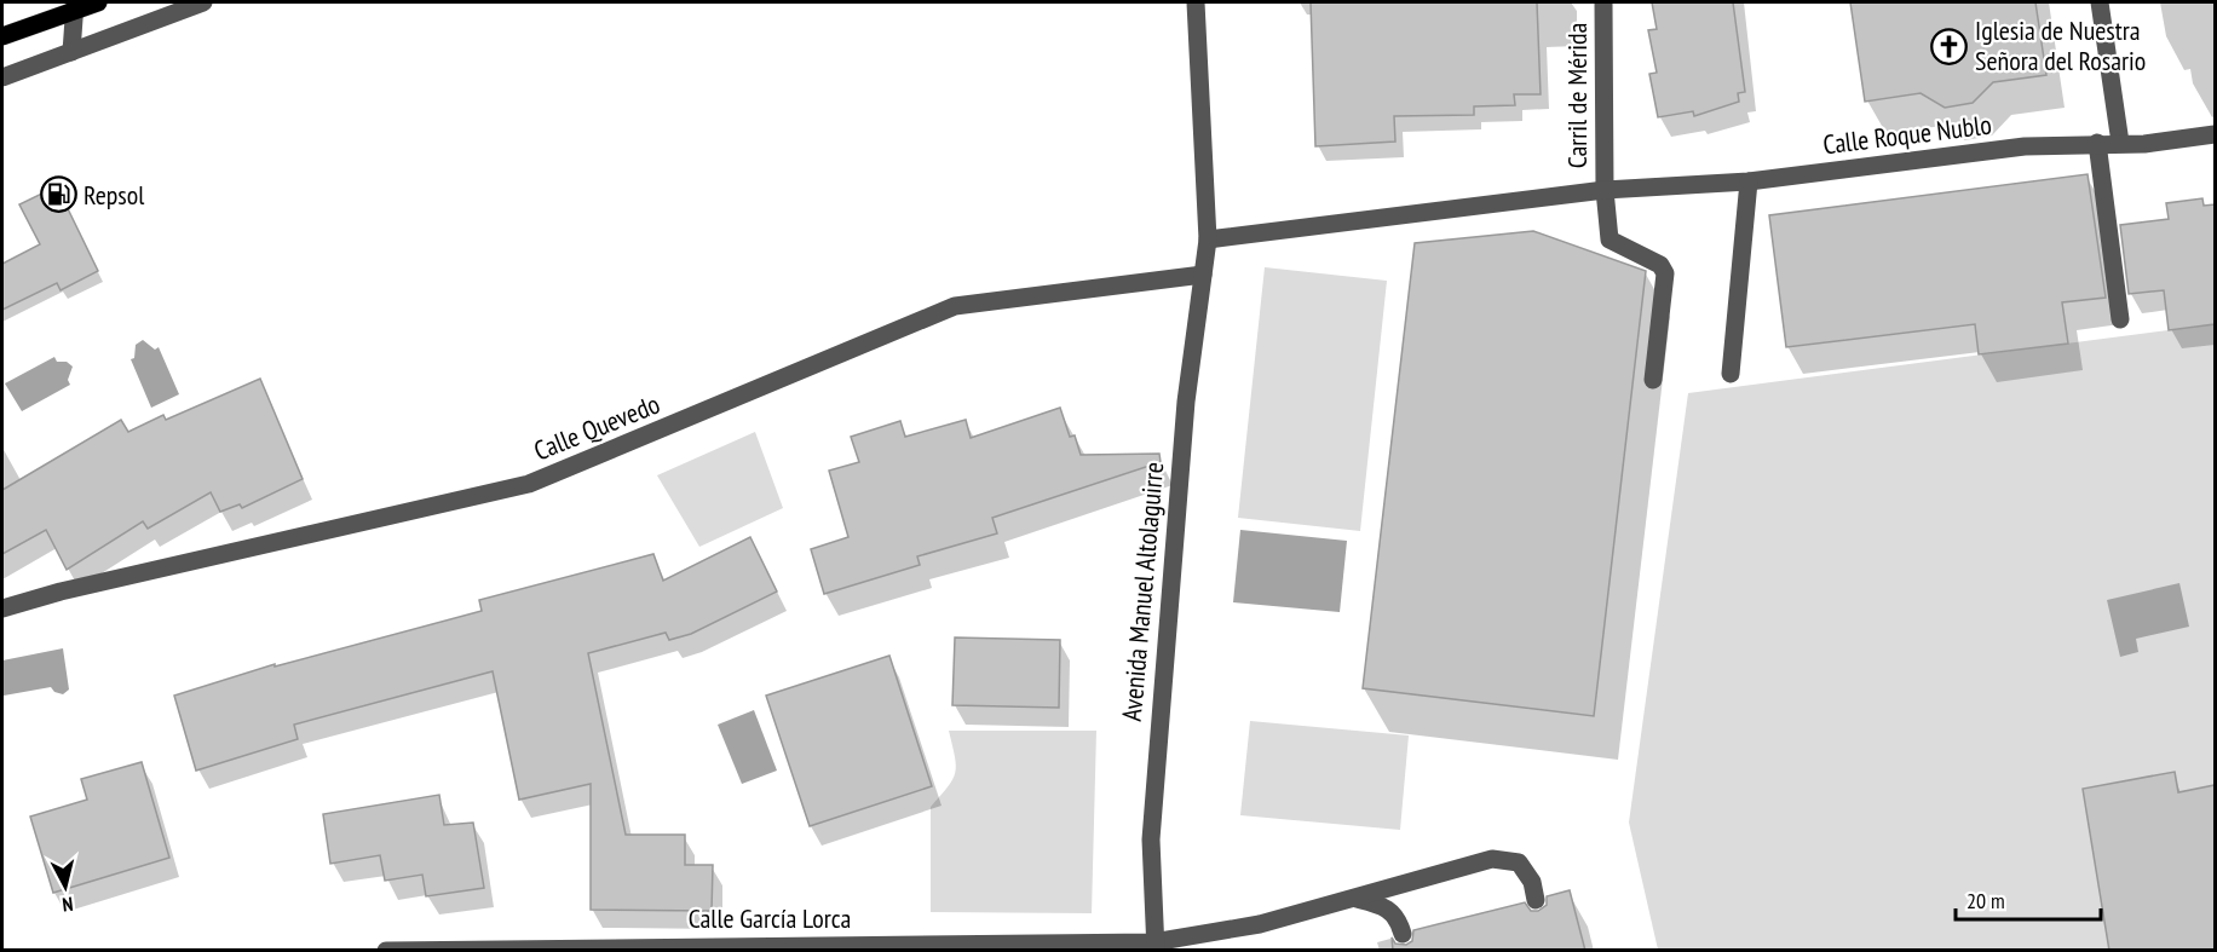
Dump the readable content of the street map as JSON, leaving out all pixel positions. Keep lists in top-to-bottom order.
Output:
{
  "streets": {
    "street": [
      "Carril de Mérida",
      "Calle Roque Nublo",
      "Calle Quevedo",
      "Avenida Manuel Altolaguirre",
      "Calle García Lorca"
    ]
  },
  "crossings": [
    ["Carril de Mérida", "Calle Roque Nublo"],
    ["Calle Quevedo", "Avenida Manuel Altolaguirre"],
    ["Avenida Manuel Altolaguirre", "Calle García Lorca"]
  ],
  "places": {
    "church": ["Iglesia de Nuestra Señora del Rosario"],
    "fuel station": ["Repsol"]
  },
  "scale_bar": "20 m",
  "north": "bottom"
}
